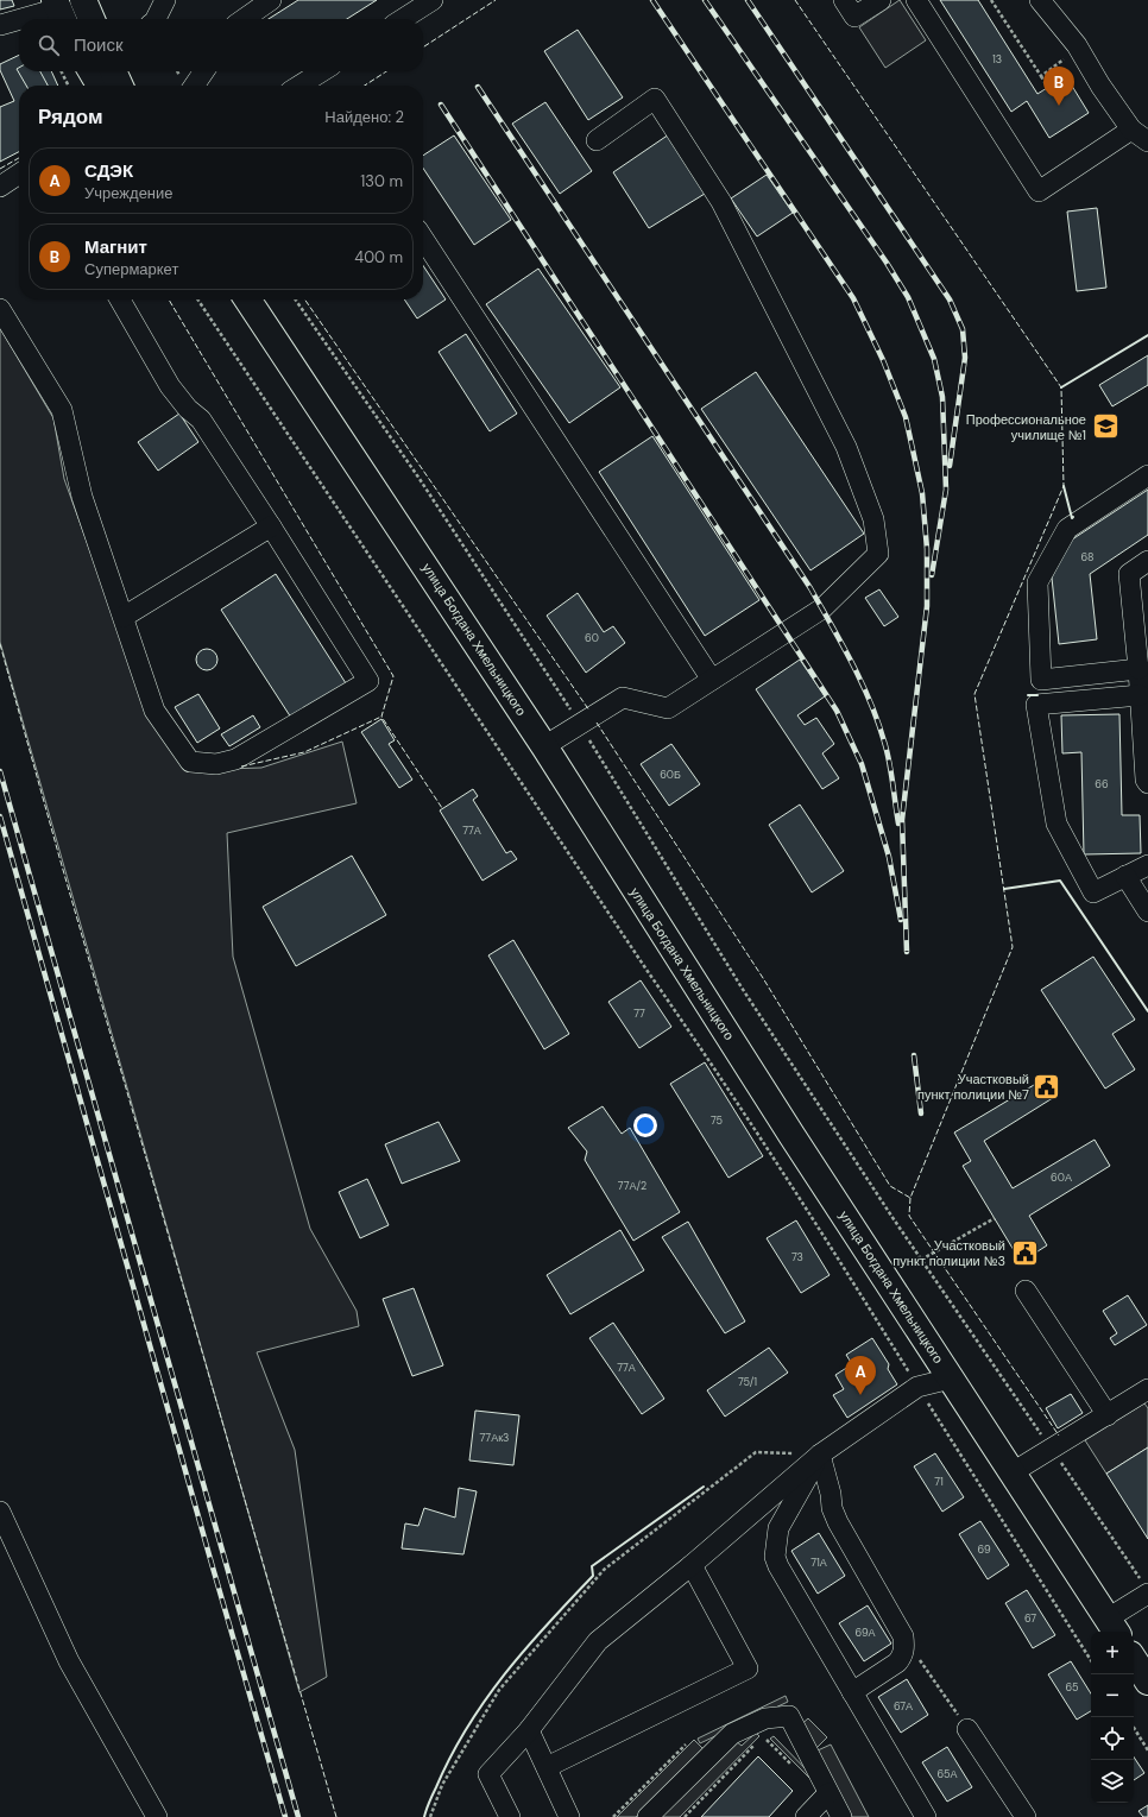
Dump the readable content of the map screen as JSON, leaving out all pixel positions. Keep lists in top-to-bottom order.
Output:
{
  "streets": {
    "main road": ["улица Богдана Хмельницкого"]
  },
  "places": {
    "school or university": ["Профессиональное училище №1"],
    "public building": ["Участковый пункт полиции №7", "Участковый пункт полиции №3"]
  },
  "house_numbers": [
    "13",
    "68",
    "60",
    "60Б",
    "66",
    "77А",
    "77",
    "75",
    "60А",
    "77А/2",
    "73",
    "77А",
    "75/1",
    "77Ак3",
    "71",
    "69",
    "71А",
    "67",
    "69А",
    "65",
    "67А",
    "65А"
  ],
  "page": {
    "search": "Поиск",
    "pins": ["B", "A"],
    "heading": ["Рядом", "Найдено: 2"],
    "list": [
      {
        "mark": "A",
        "name": "СДЭК",
        "note": "Учреждение",
        "value": "130 m"
      },
      {
        "mark": "B",
        "name": "Магнит",
        "note": "Супермаркет",
        "value": "400 m"
      }
    ],
    "map_buttons": ["+", "−"]
  }
}
